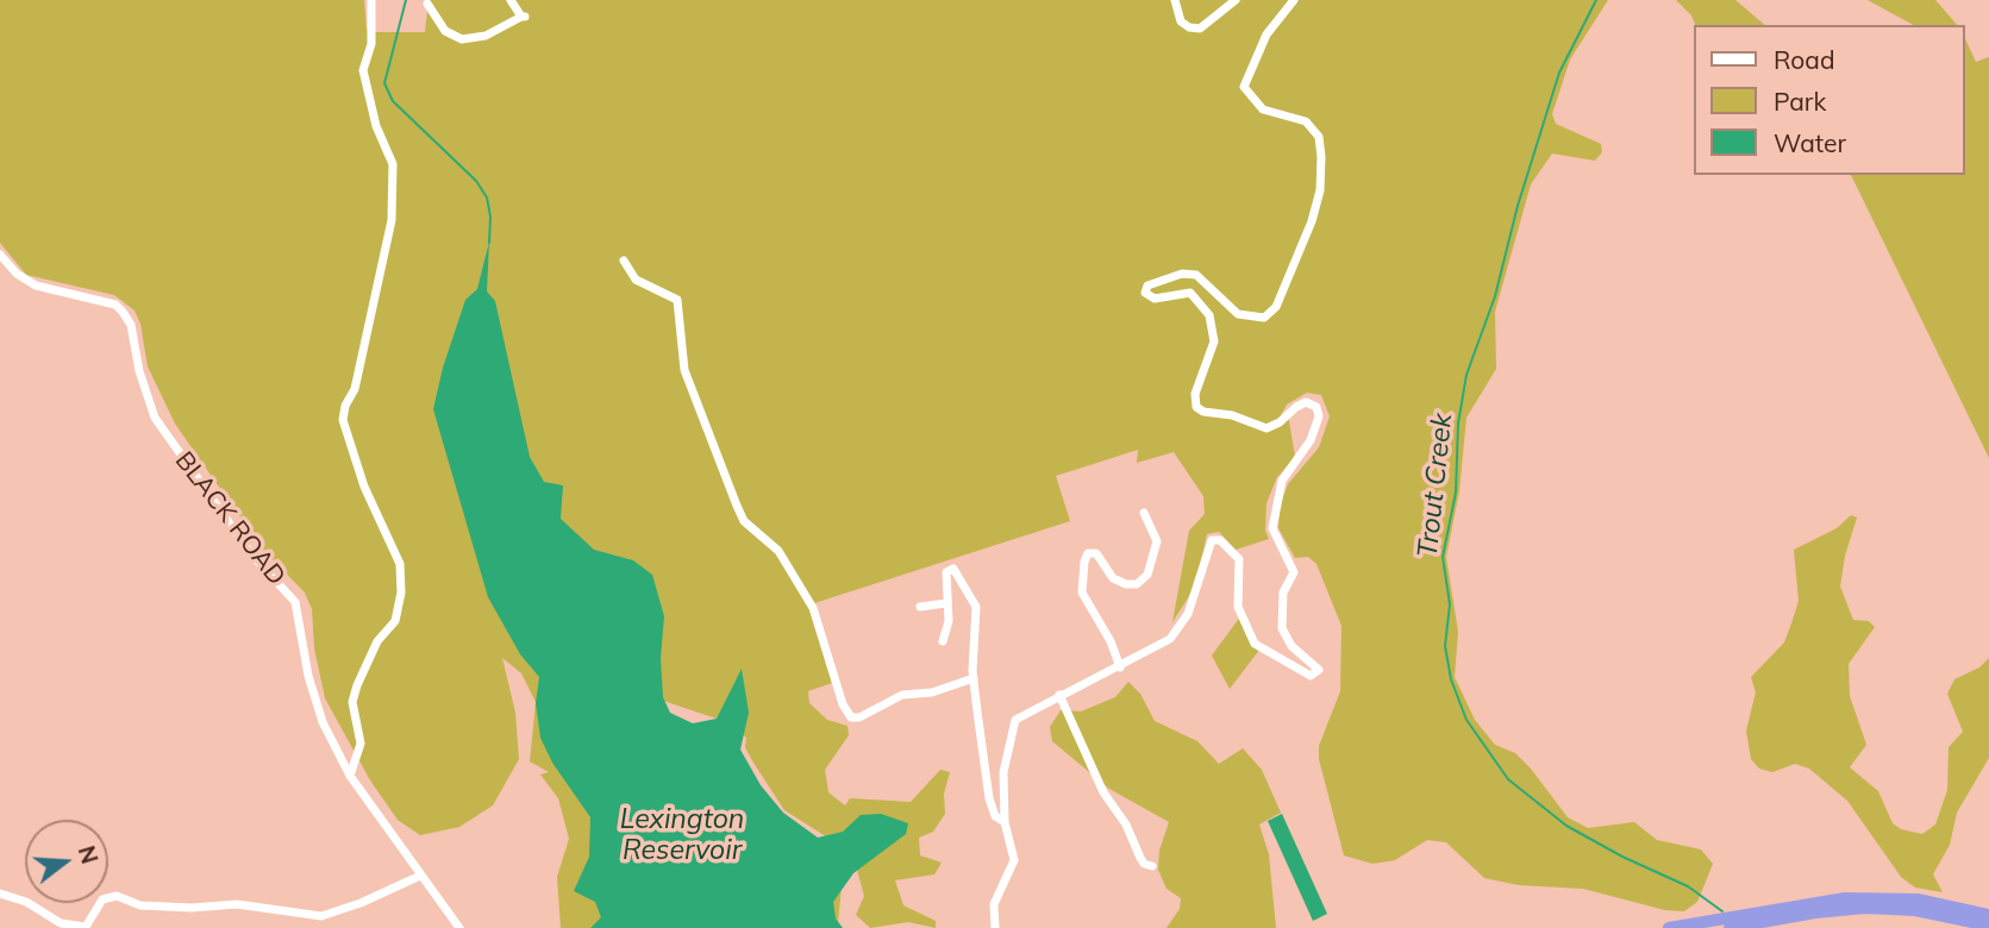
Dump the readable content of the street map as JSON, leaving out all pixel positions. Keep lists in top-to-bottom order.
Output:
{
  "streets": {
    "street": ["BLACK ROAD"]
  },
  "water": ["Trout Creek", "Lexington Reservoir"],
  "legend": ["Road", "Park", "Water"],
  "north": "right"
}
